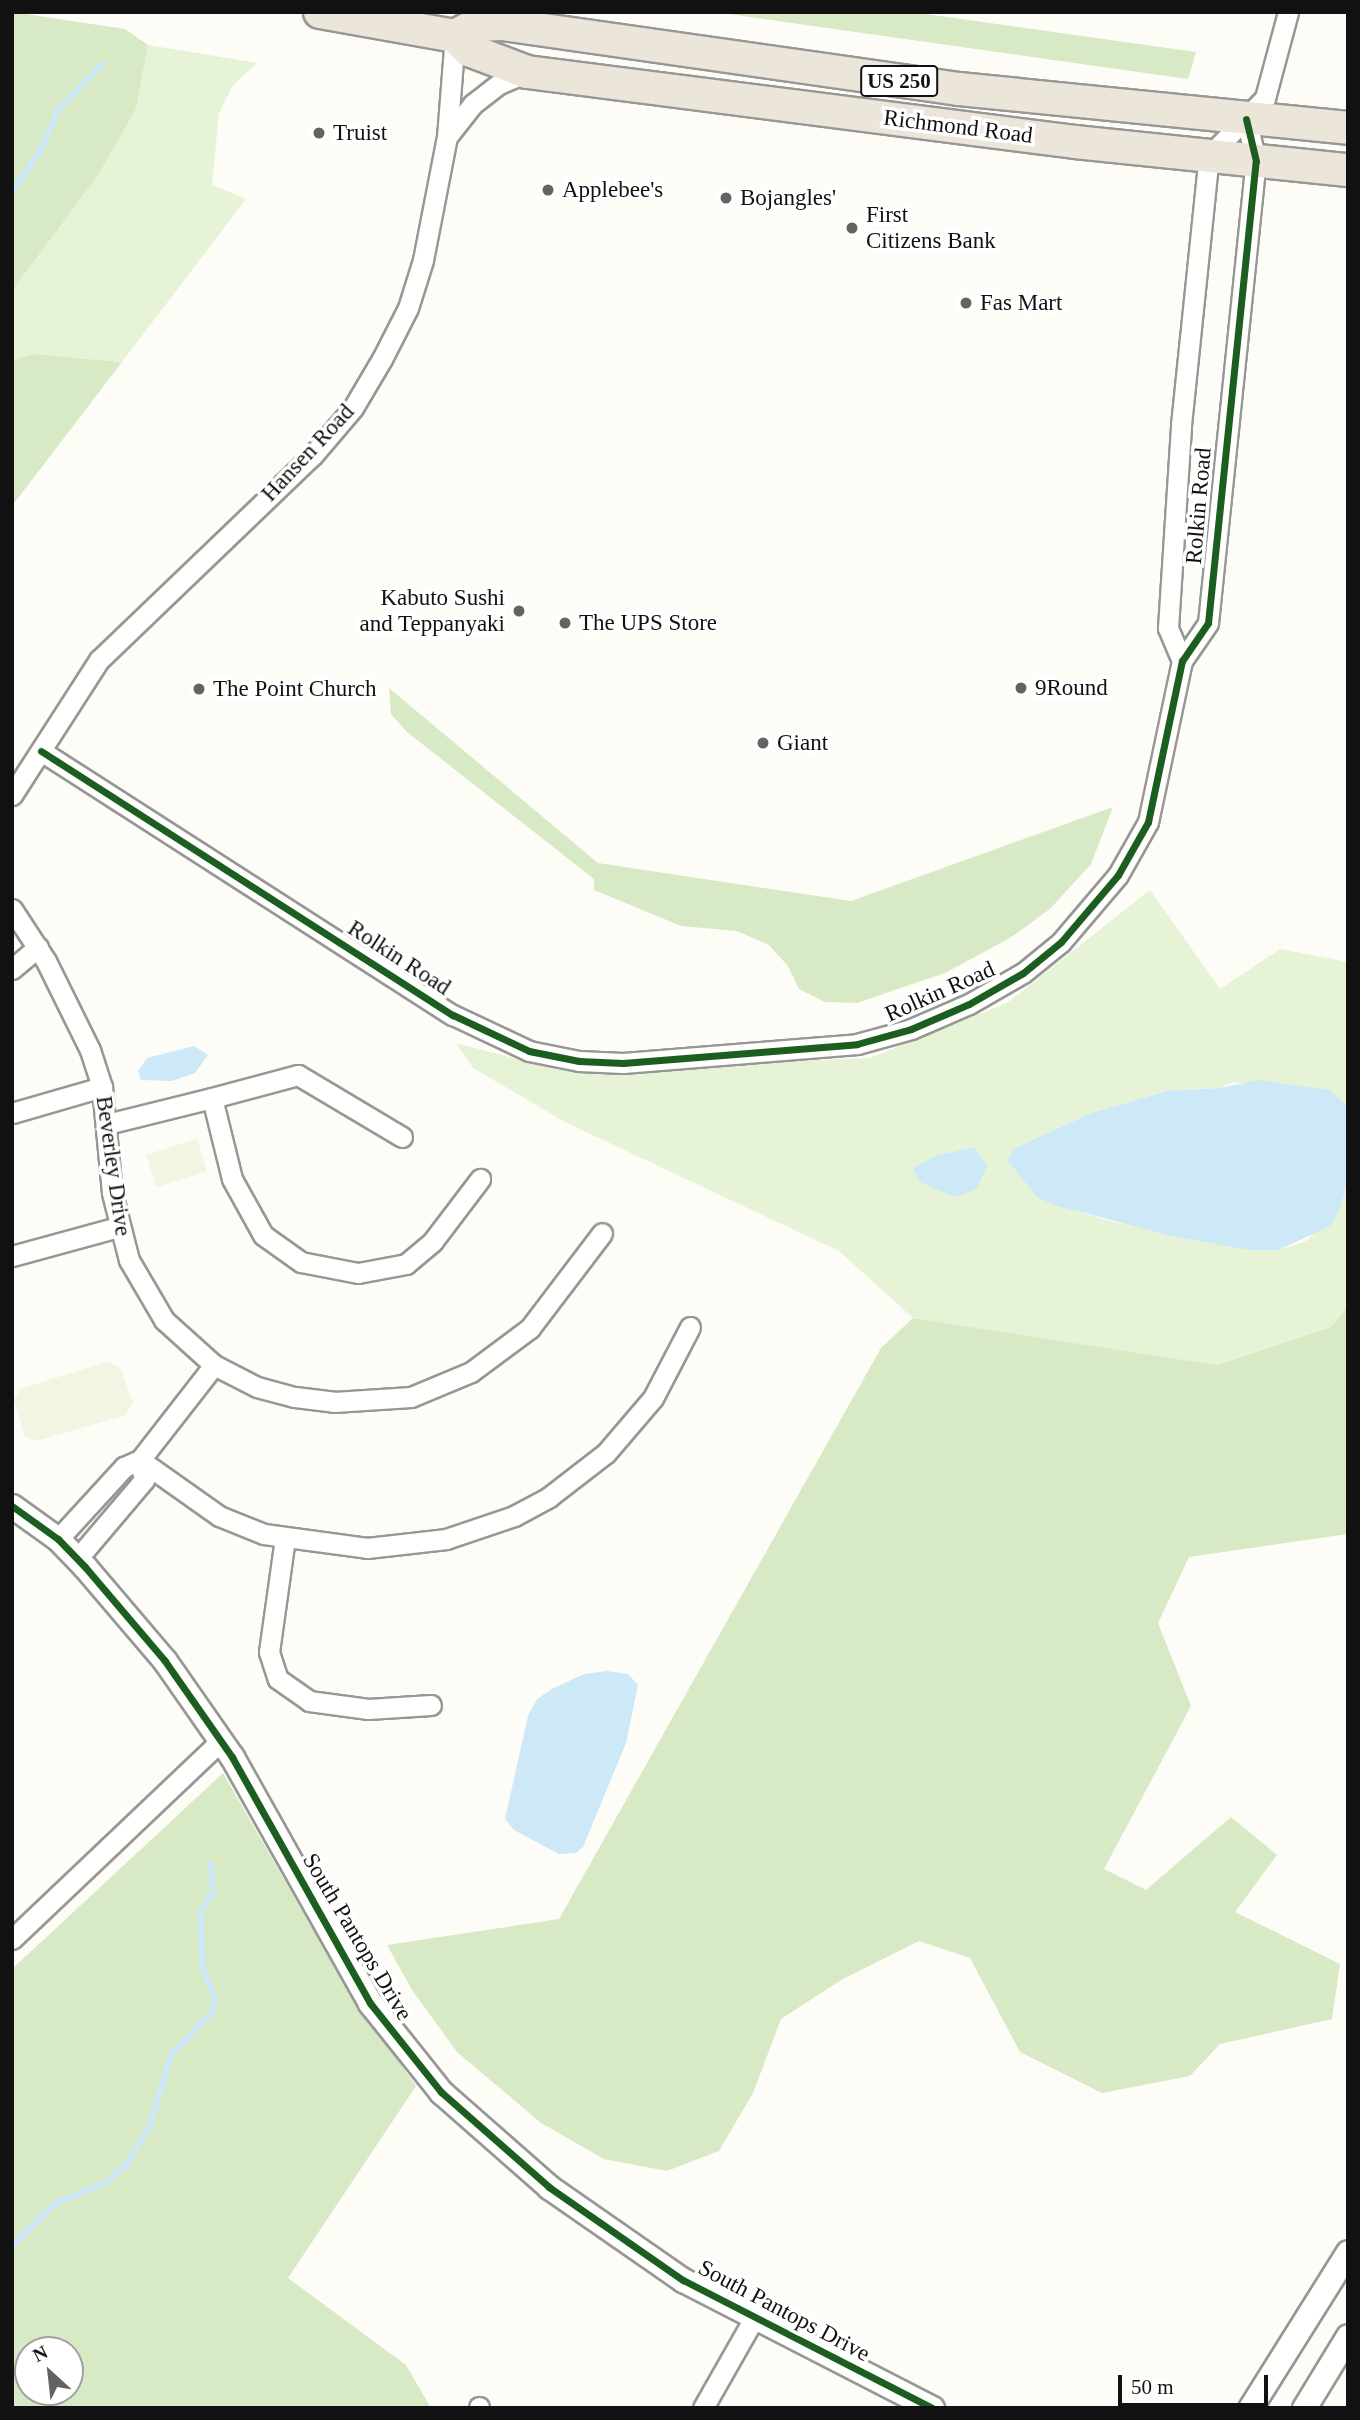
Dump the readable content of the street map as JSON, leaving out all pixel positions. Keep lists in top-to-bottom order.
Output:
{
  "streets": {
    "highway": ["US 250", "Richmond Road"],
    "street": [
      "Hansen Road",
      "Rolkin Road",
      "Beverley Drive",
      "South Pantops Drive"
    ]
  },
  "crossings": [
    ["Richmond Road", "Hansen Road"],
    ["Richmond Road", "Rolkin Road"],
    ["Hansen Road", "Rolkin Road"]
  ],
  "places": [
    "Truist",
    "Applebee's",
    "Bojangles'",
    "First Citizens Bank",
    "Fas Mart",
    "Kabuto Sushi and Teppanyaki",
    "The UPS Store",
    "9Round",
    "The Point Church",
    "Giant"
  ],
  "scale_bar": "50 m",
  "north": "top left"
}
